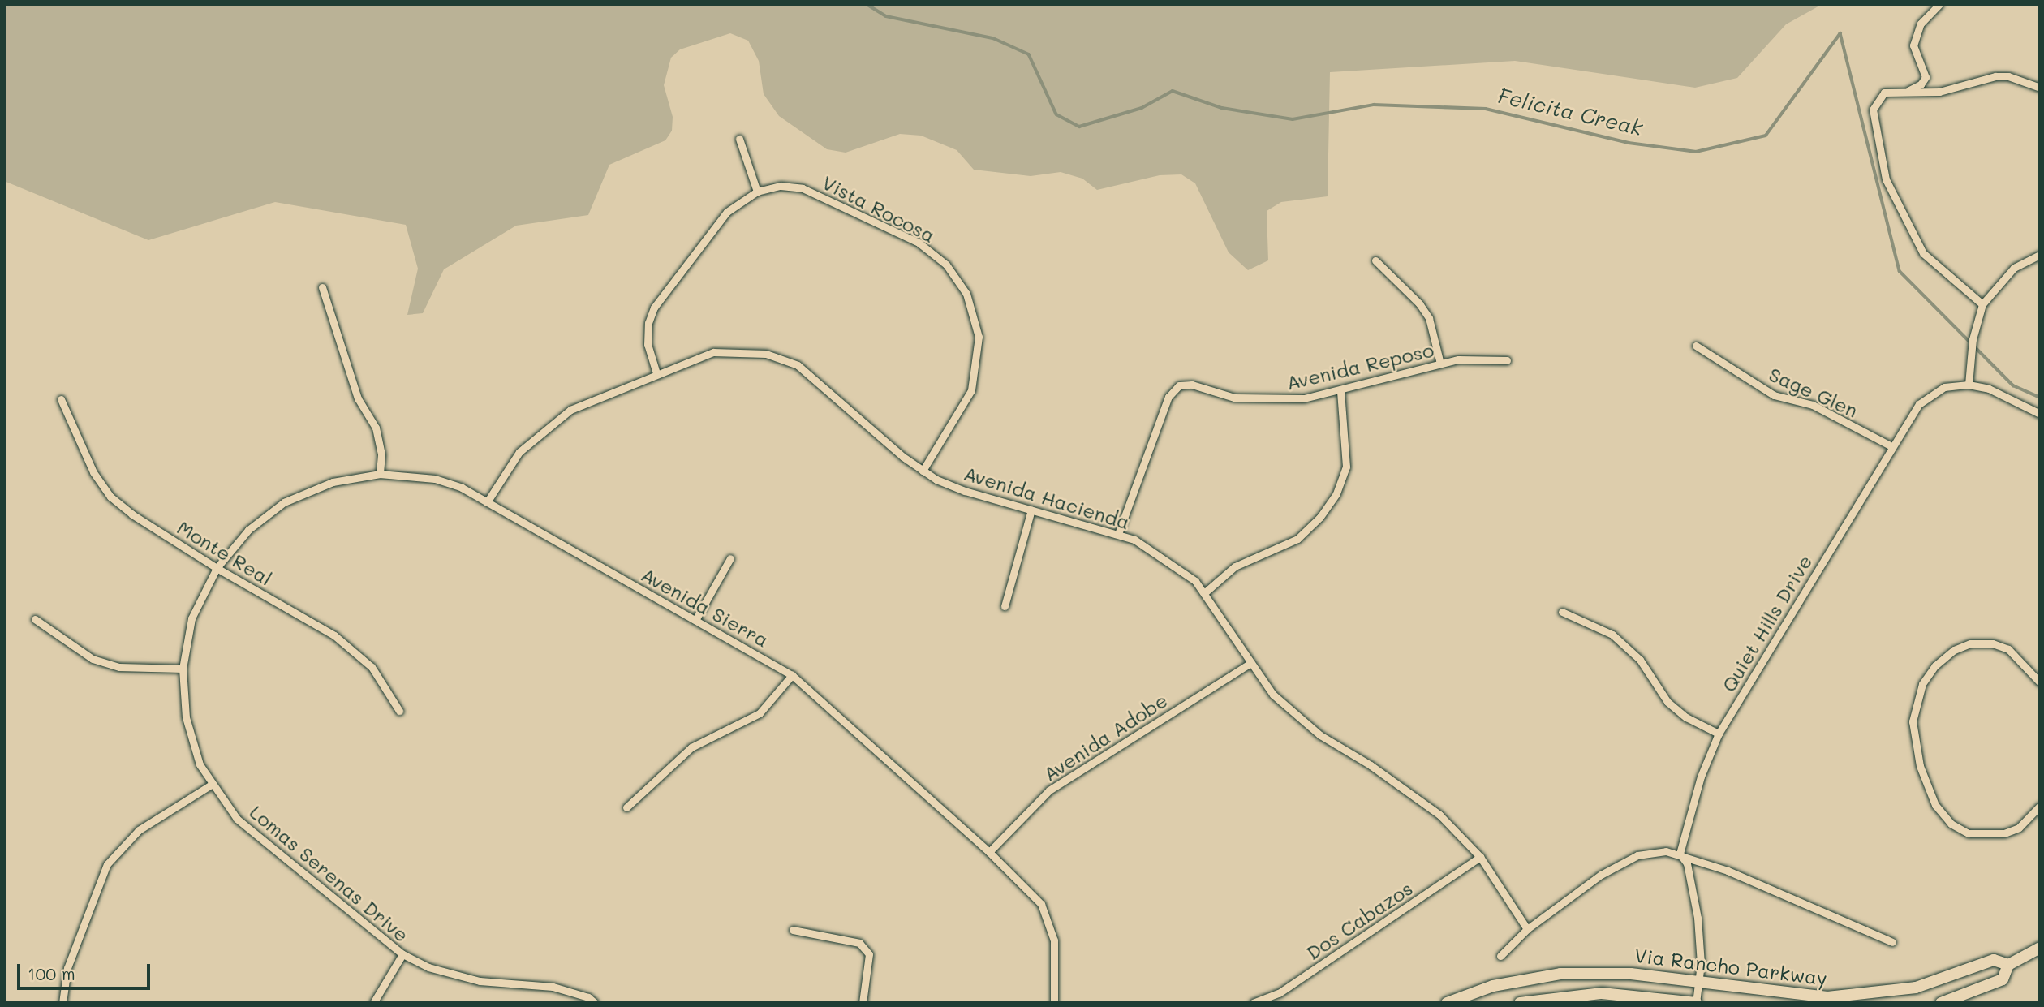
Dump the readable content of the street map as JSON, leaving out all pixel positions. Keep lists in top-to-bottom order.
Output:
{
  "streets": {
    "main road": ["Via Rancho Parkway"],
    "street": [
      "Vista Rocosa",
      "Avenida Reposo",
      "Sage Glen",
      "Avenida Hacienda",
      "Monte Real",
      "Avenida Sierra",
      "Quiet Hills Drive",
      "Avenida Adobe",
      "Lomas Serenas Drive",
      "Dos Cabazos"
    ]
  },
  "crossings": [
    ["Vista Rocosa", "Avenida Hacienda"],
    ["Avenida Reposo", "Avenida Hacienda"],
    ["Sage Glen", "Quiet Hills Drive"],
    ["Avenida Hacienda", "Avenida Sierra"],
    ["Avenida Hacienda", "Avenida Adobe"],
    ["Avenida Hacienda", "Dos Cabazos"],
    ["Monte Real", "Avenida Sierra"],
    ["Monte Real", "Lomas Serenas Drive"],
    ["Avenida Sierra", "Avenida Adobe"],
    ["Avenida Sierra", "Lomas Serenas Drive"]
  ],
  "water": ["Felicita Creak"],
  "scale_bar": "100 m"
}
